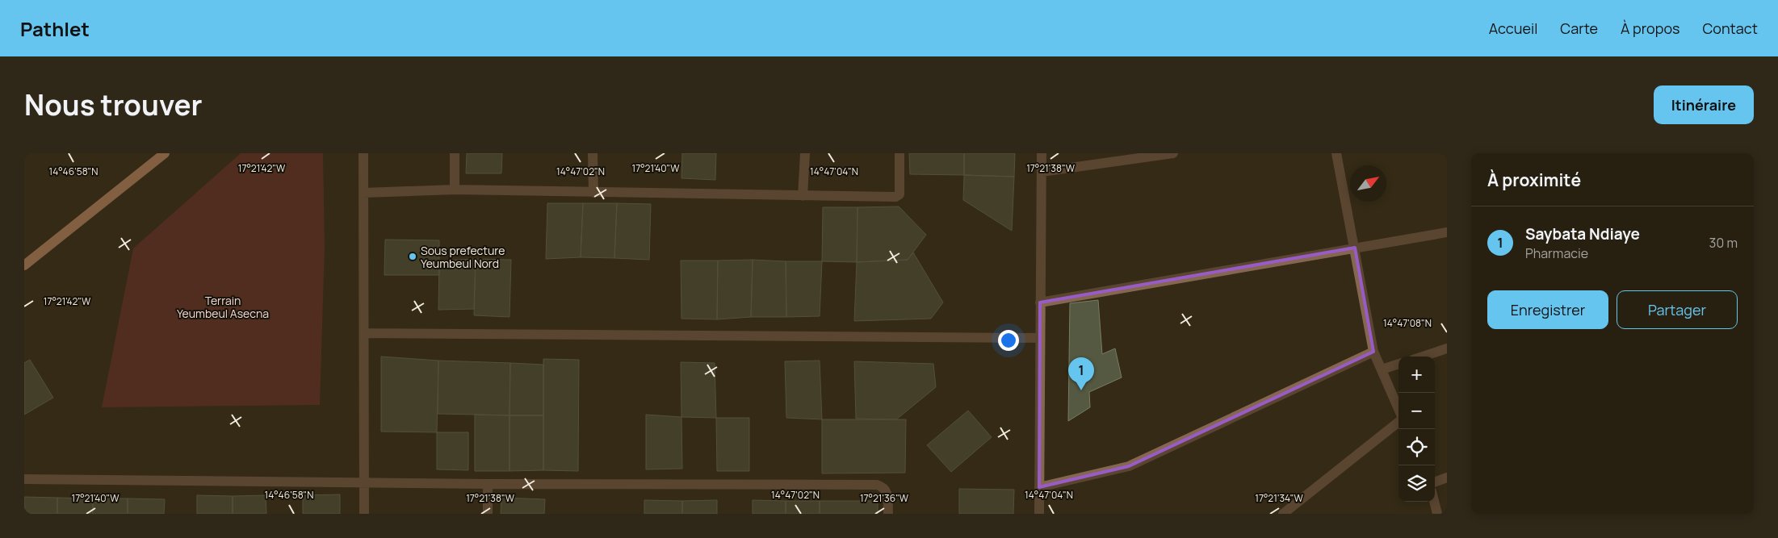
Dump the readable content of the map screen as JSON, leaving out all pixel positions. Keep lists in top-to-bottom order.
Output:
{
  "parks": ["Terrain Yeumbeul Asecna"],
  "places": ["Sous prefecture Yeumbeul Nord"],
  "north": "top right",
  "page": {
    "header": "Pathlet",
    "nav": [
      "Accueil",
      "Carte",
      "À propos",
      "Contact"
    ],
    "title": "Nous trouver",
    "buttons": [
      "Itinéraire",
      ["Enregistrer", "Partager"]
    ],
    "heading": "À proximité",
    "list": [
      {
        "mark": "1",
        "name": "Saybata Ndiaye",
        "note": "Pharmacie",
        "value": "30 m"
      }
    ],
    "map_buttons": ["+", "−"],
    "pins": "1"
  },
  "coordinates": [
    "17°21'42\"W",
    "17°21'40\"W",
    "17°21'38\"W",
    "14°46'58\"N",
    "14°47'02\"N",
    "14°47'04\"N",
    "14°47'08\"N",
    "17°21'36\"W",
    "17°21'34\"W"
  ]
}
